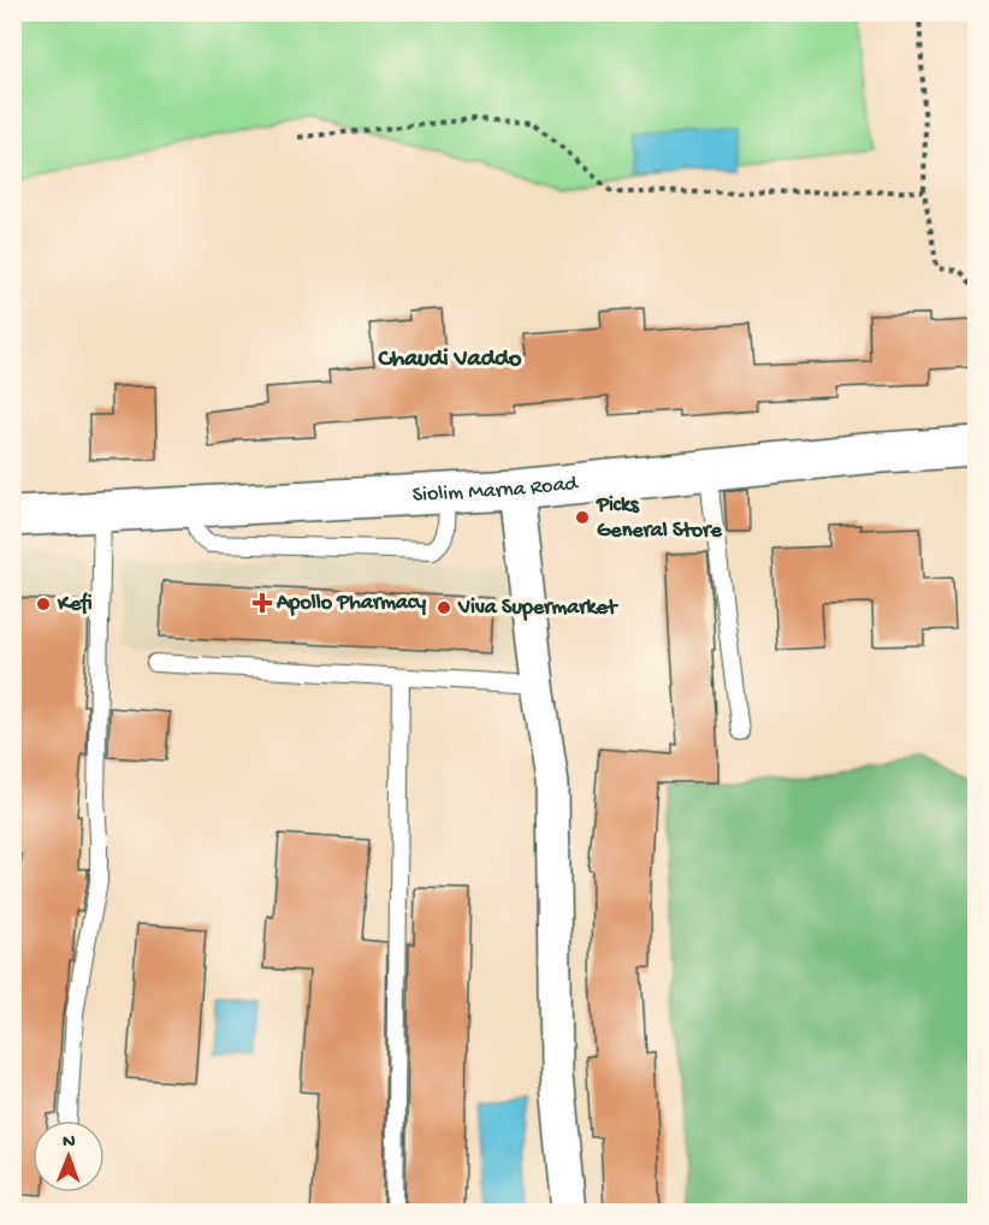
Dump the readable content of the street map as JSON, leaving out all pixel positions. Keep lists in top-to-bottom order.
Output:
{
  "streets": {
    "main road": ["Siolim Marna Road"]
  },
  "districts": ["Chaudi Vaddo"],
  "places": {
    "other": ["Picks General Store", "Kefi", "Viva Supermarket"],
    "health": ["Apollo Pharmacy"]
  },
  "north": "top"
}
